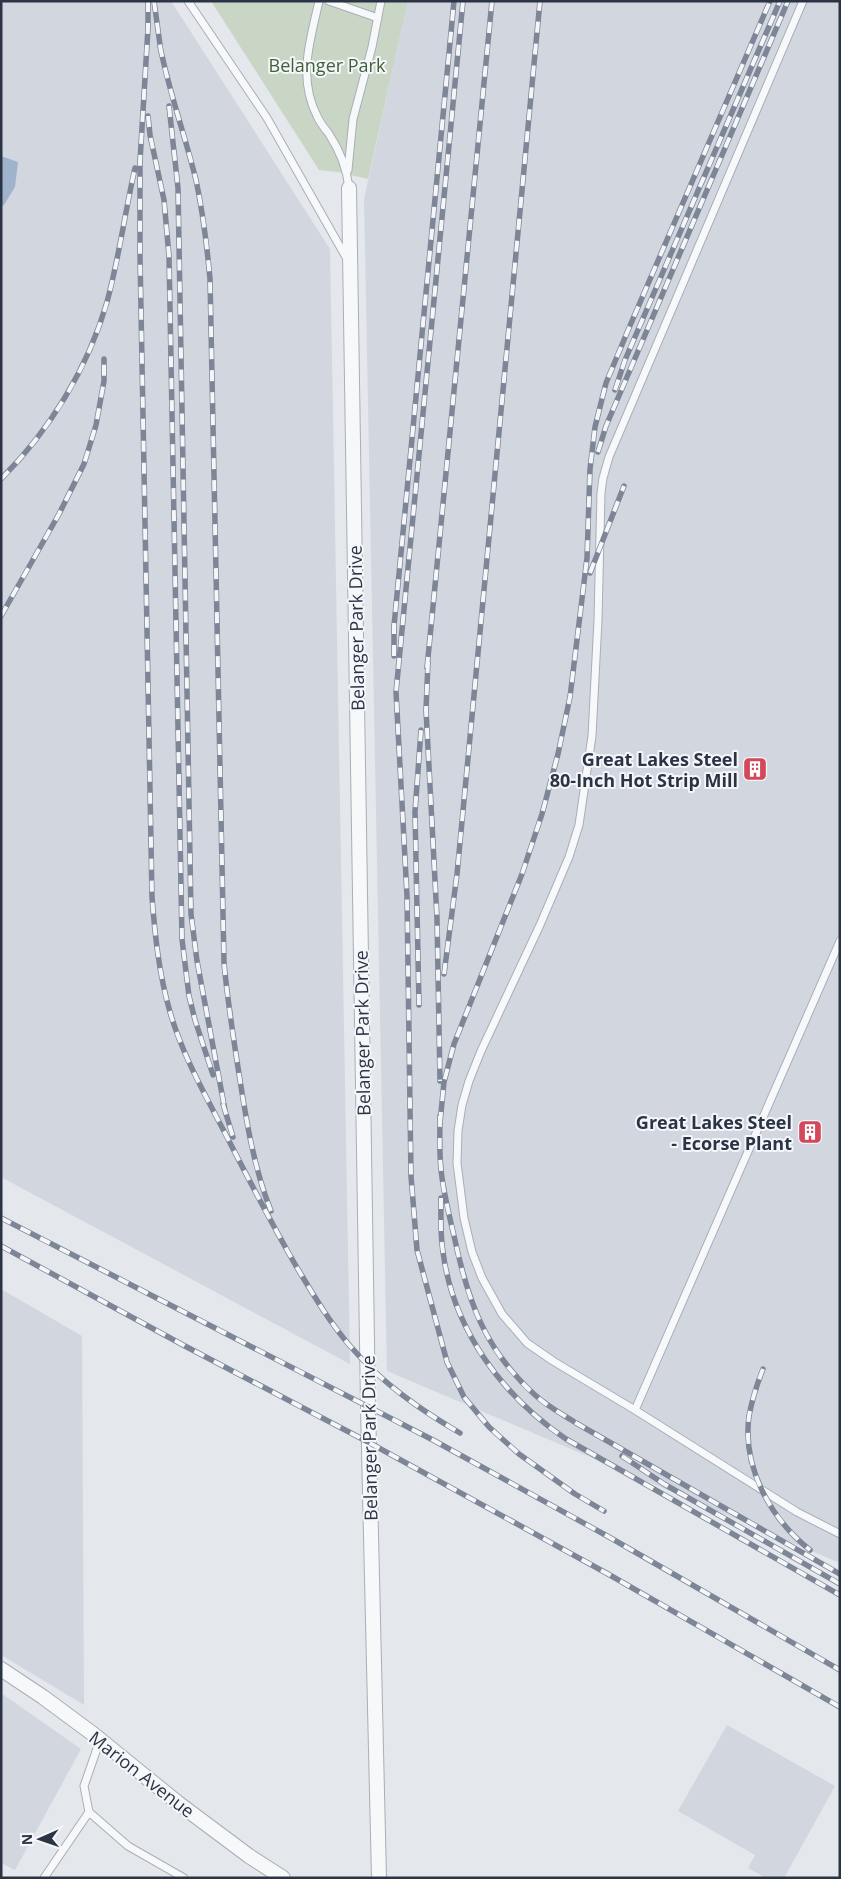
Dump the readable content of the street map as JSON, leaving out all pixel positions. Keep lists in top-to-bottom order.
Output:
{
  "streets": {
    "street": ["Belanger Park Drive", "Marion Avenue"]
  },
  "parks": ["Belanger Park"],
  "places": {
    "building": ["Great Lakes Steel 80-Inch Hot Strip Mill", "Great Lakes Steel - Ecorse Plant"]
  },
  "north": "left"
}
